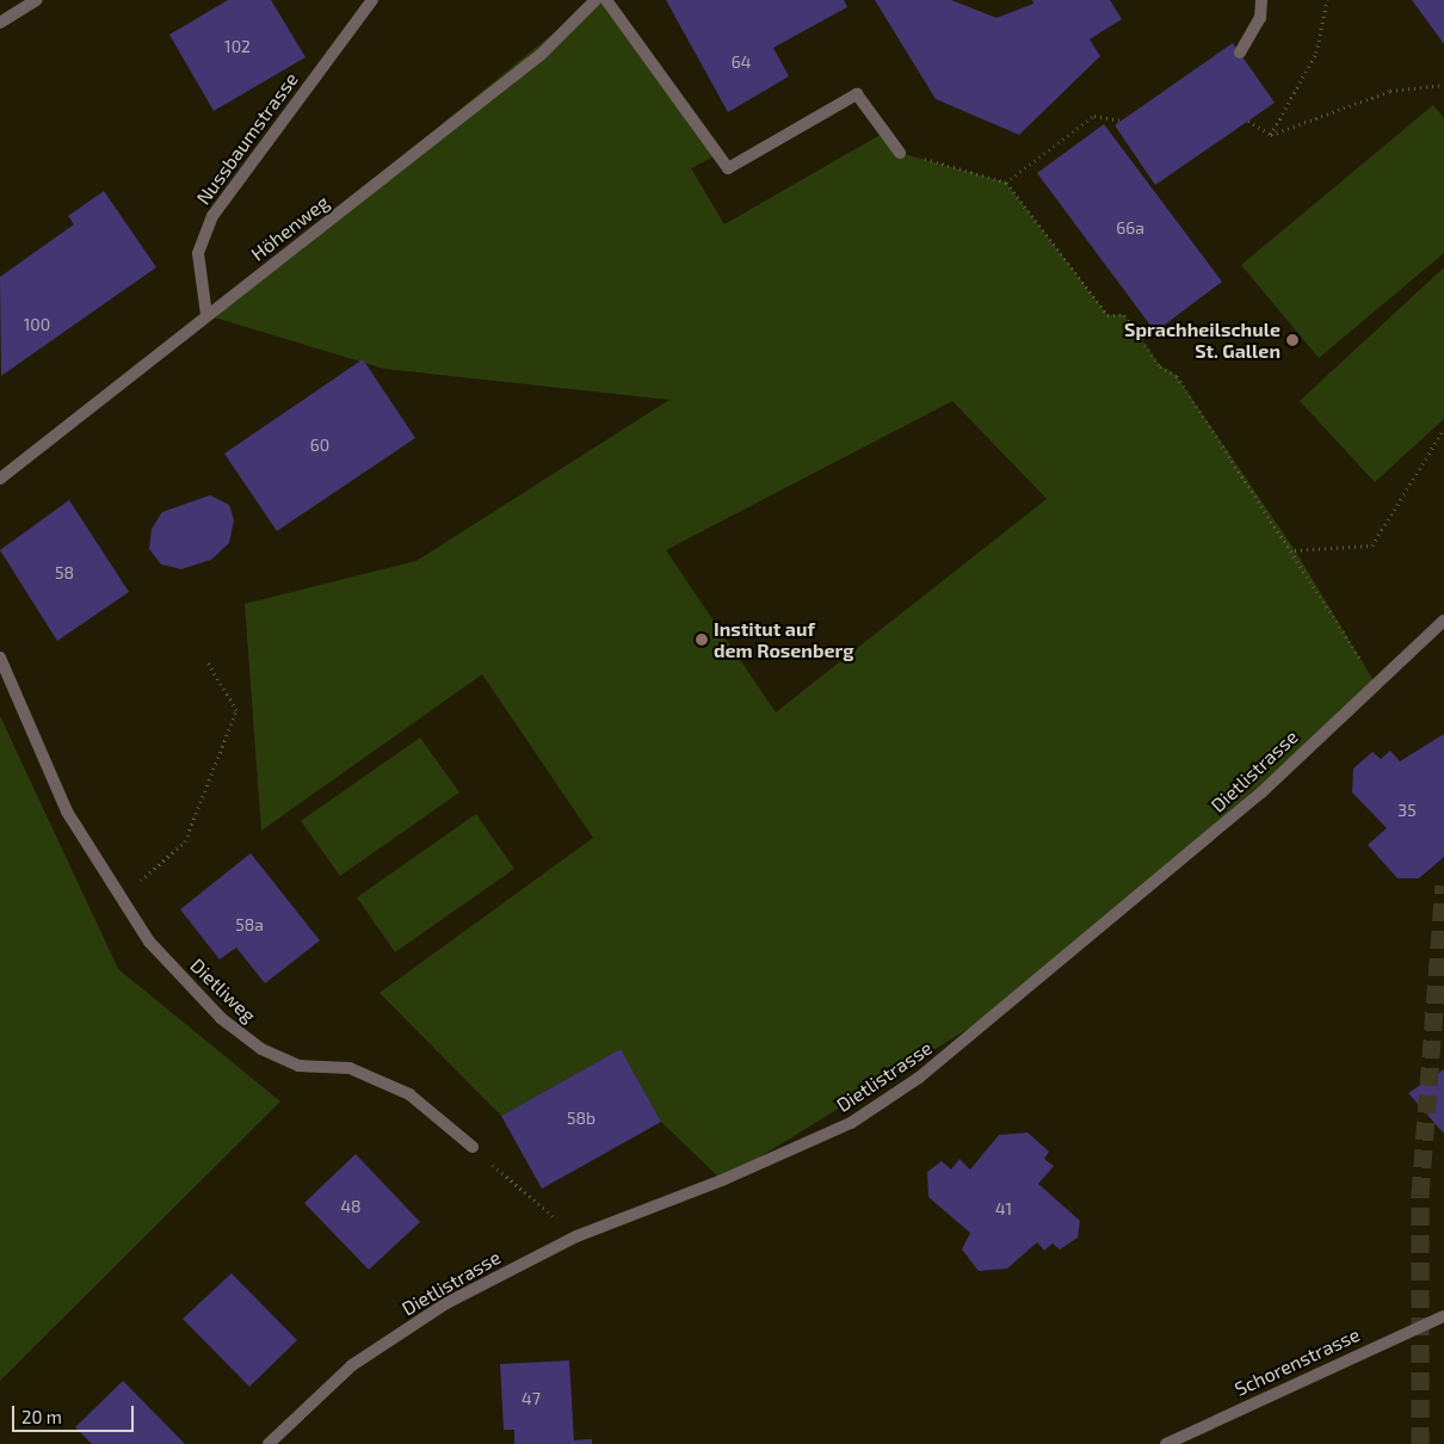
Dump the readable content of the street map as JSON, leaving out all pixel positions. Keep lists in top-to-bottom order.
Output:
{
  "streets": {
    "street": [
      "Nussbaumstrasse",
      "Höhenweg",
      "Dietlistrasse",
      "Dietliweg",
      "Schorenstrasse"
    ]
  },
  "crossings": [
    ["Nussbaumstrasse", "Höhenweg"]
  ],
  "places": ["Sprachheilschule St. Gallen", "Institut auf dem Rosenberg"],
  "house_numbers": [
    "102",
    "64",
    "66a",
    "100",
    "60",
    "58",
    "35",
    "58a",
    "58b",
    "48",
    "41",
    "47"
  ],
  "scale_bar": "20 m"
}
